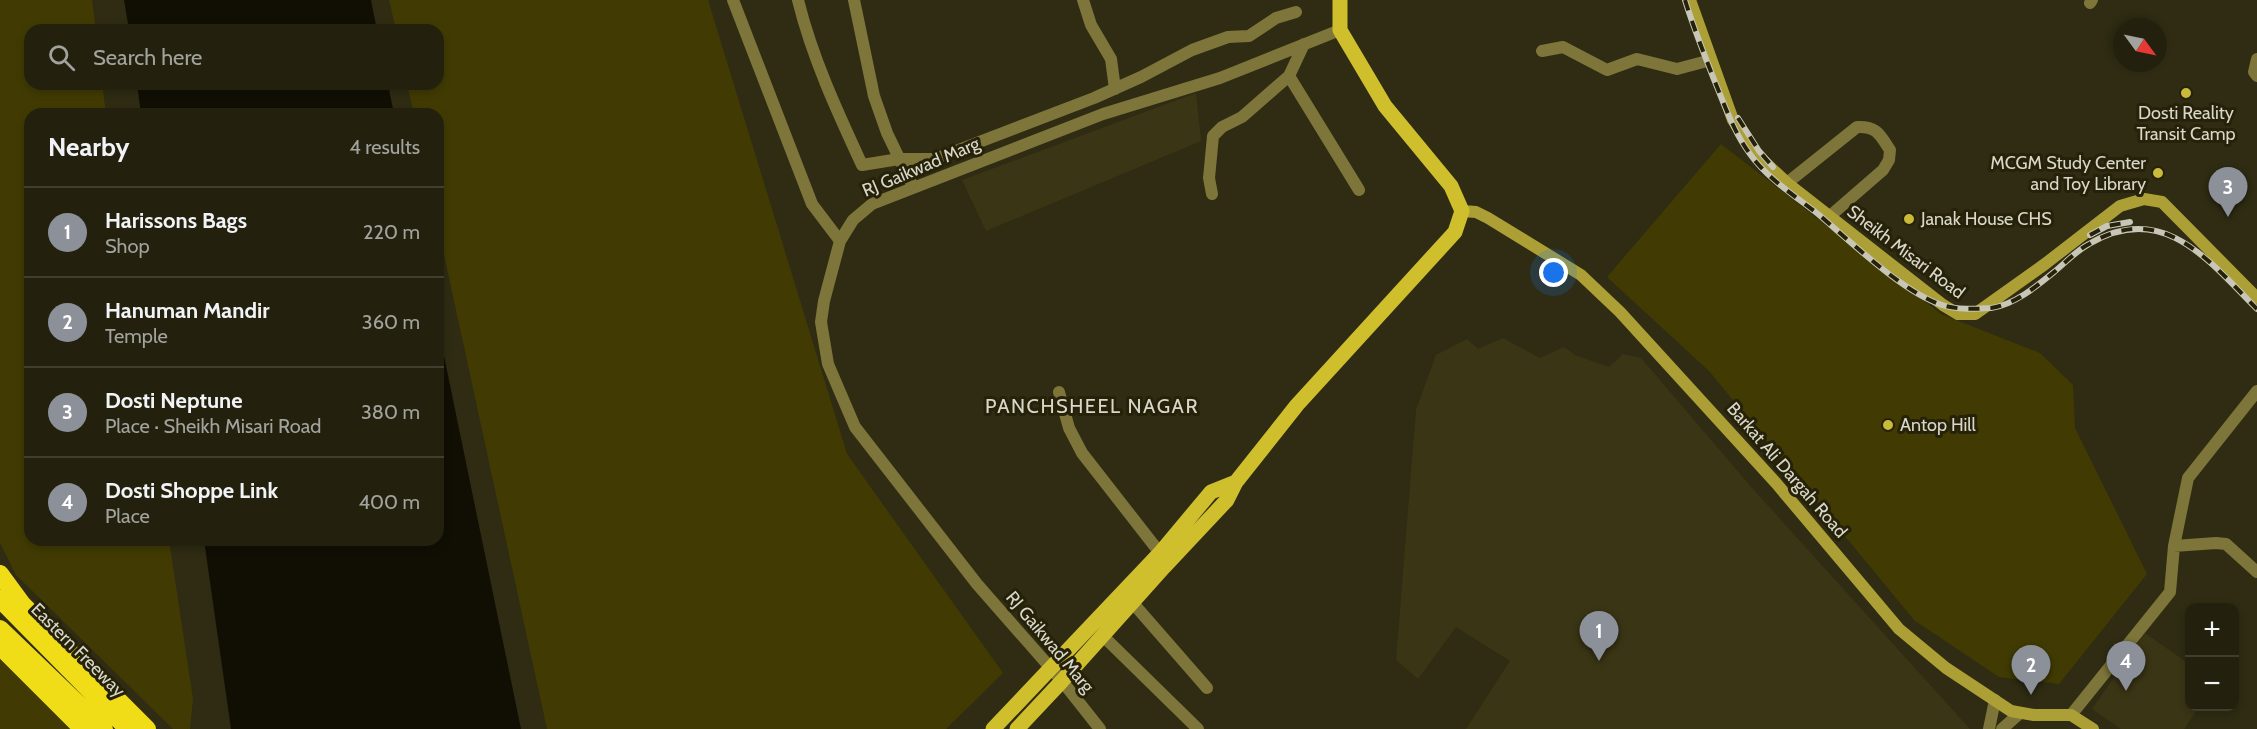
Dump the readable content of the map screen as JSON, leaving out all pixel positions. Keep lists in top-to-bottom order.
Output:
{
  "streets": {
    "highway": ["Eastern Freeway"],
    "main road": ["Sheikh Misari Road", "Barkat Ali Dargah Road"],
    "street": ["RJ Gaikwad Marg"]
  },
  "districts": ["PANCHSHEEL NAGAR"],
  "places": [
    "Dosti Reality Transit Camp",
    "MCGM Study Center and Toy Library",
    "Janak House CHS",
    "Antop Hill"
  ],
  "north": "bottom right",
  "page": {
    "search": "Search here",
    "heading": ["Nearby", "4 results"],
    "pins": [
      "3",
      "1",
      "4",
      "2"
    ],
    "list": [
      {
        "mark": "1",
        "name": "Harissons Bags",
        "note": "Shop",
        "value": "220 m"
      },
      {
        "mark": "2",
        "name": "Hanuman Mandir",
        "note": "Temple",
        "value": "360 m"
      },
      {
        "mark": "3",
        "name": "Dosti Neptune",
        "note": "Place · Sheikh Misari Road",
        "value": "380 m"
      },
      {
        "mark": "4",
        "name": "Dosti Shoppe Link",
        "note": "Place",
        "value": "400 m"
      }
    ],
    "map_buttons": ["+", "−"]
  }
}
